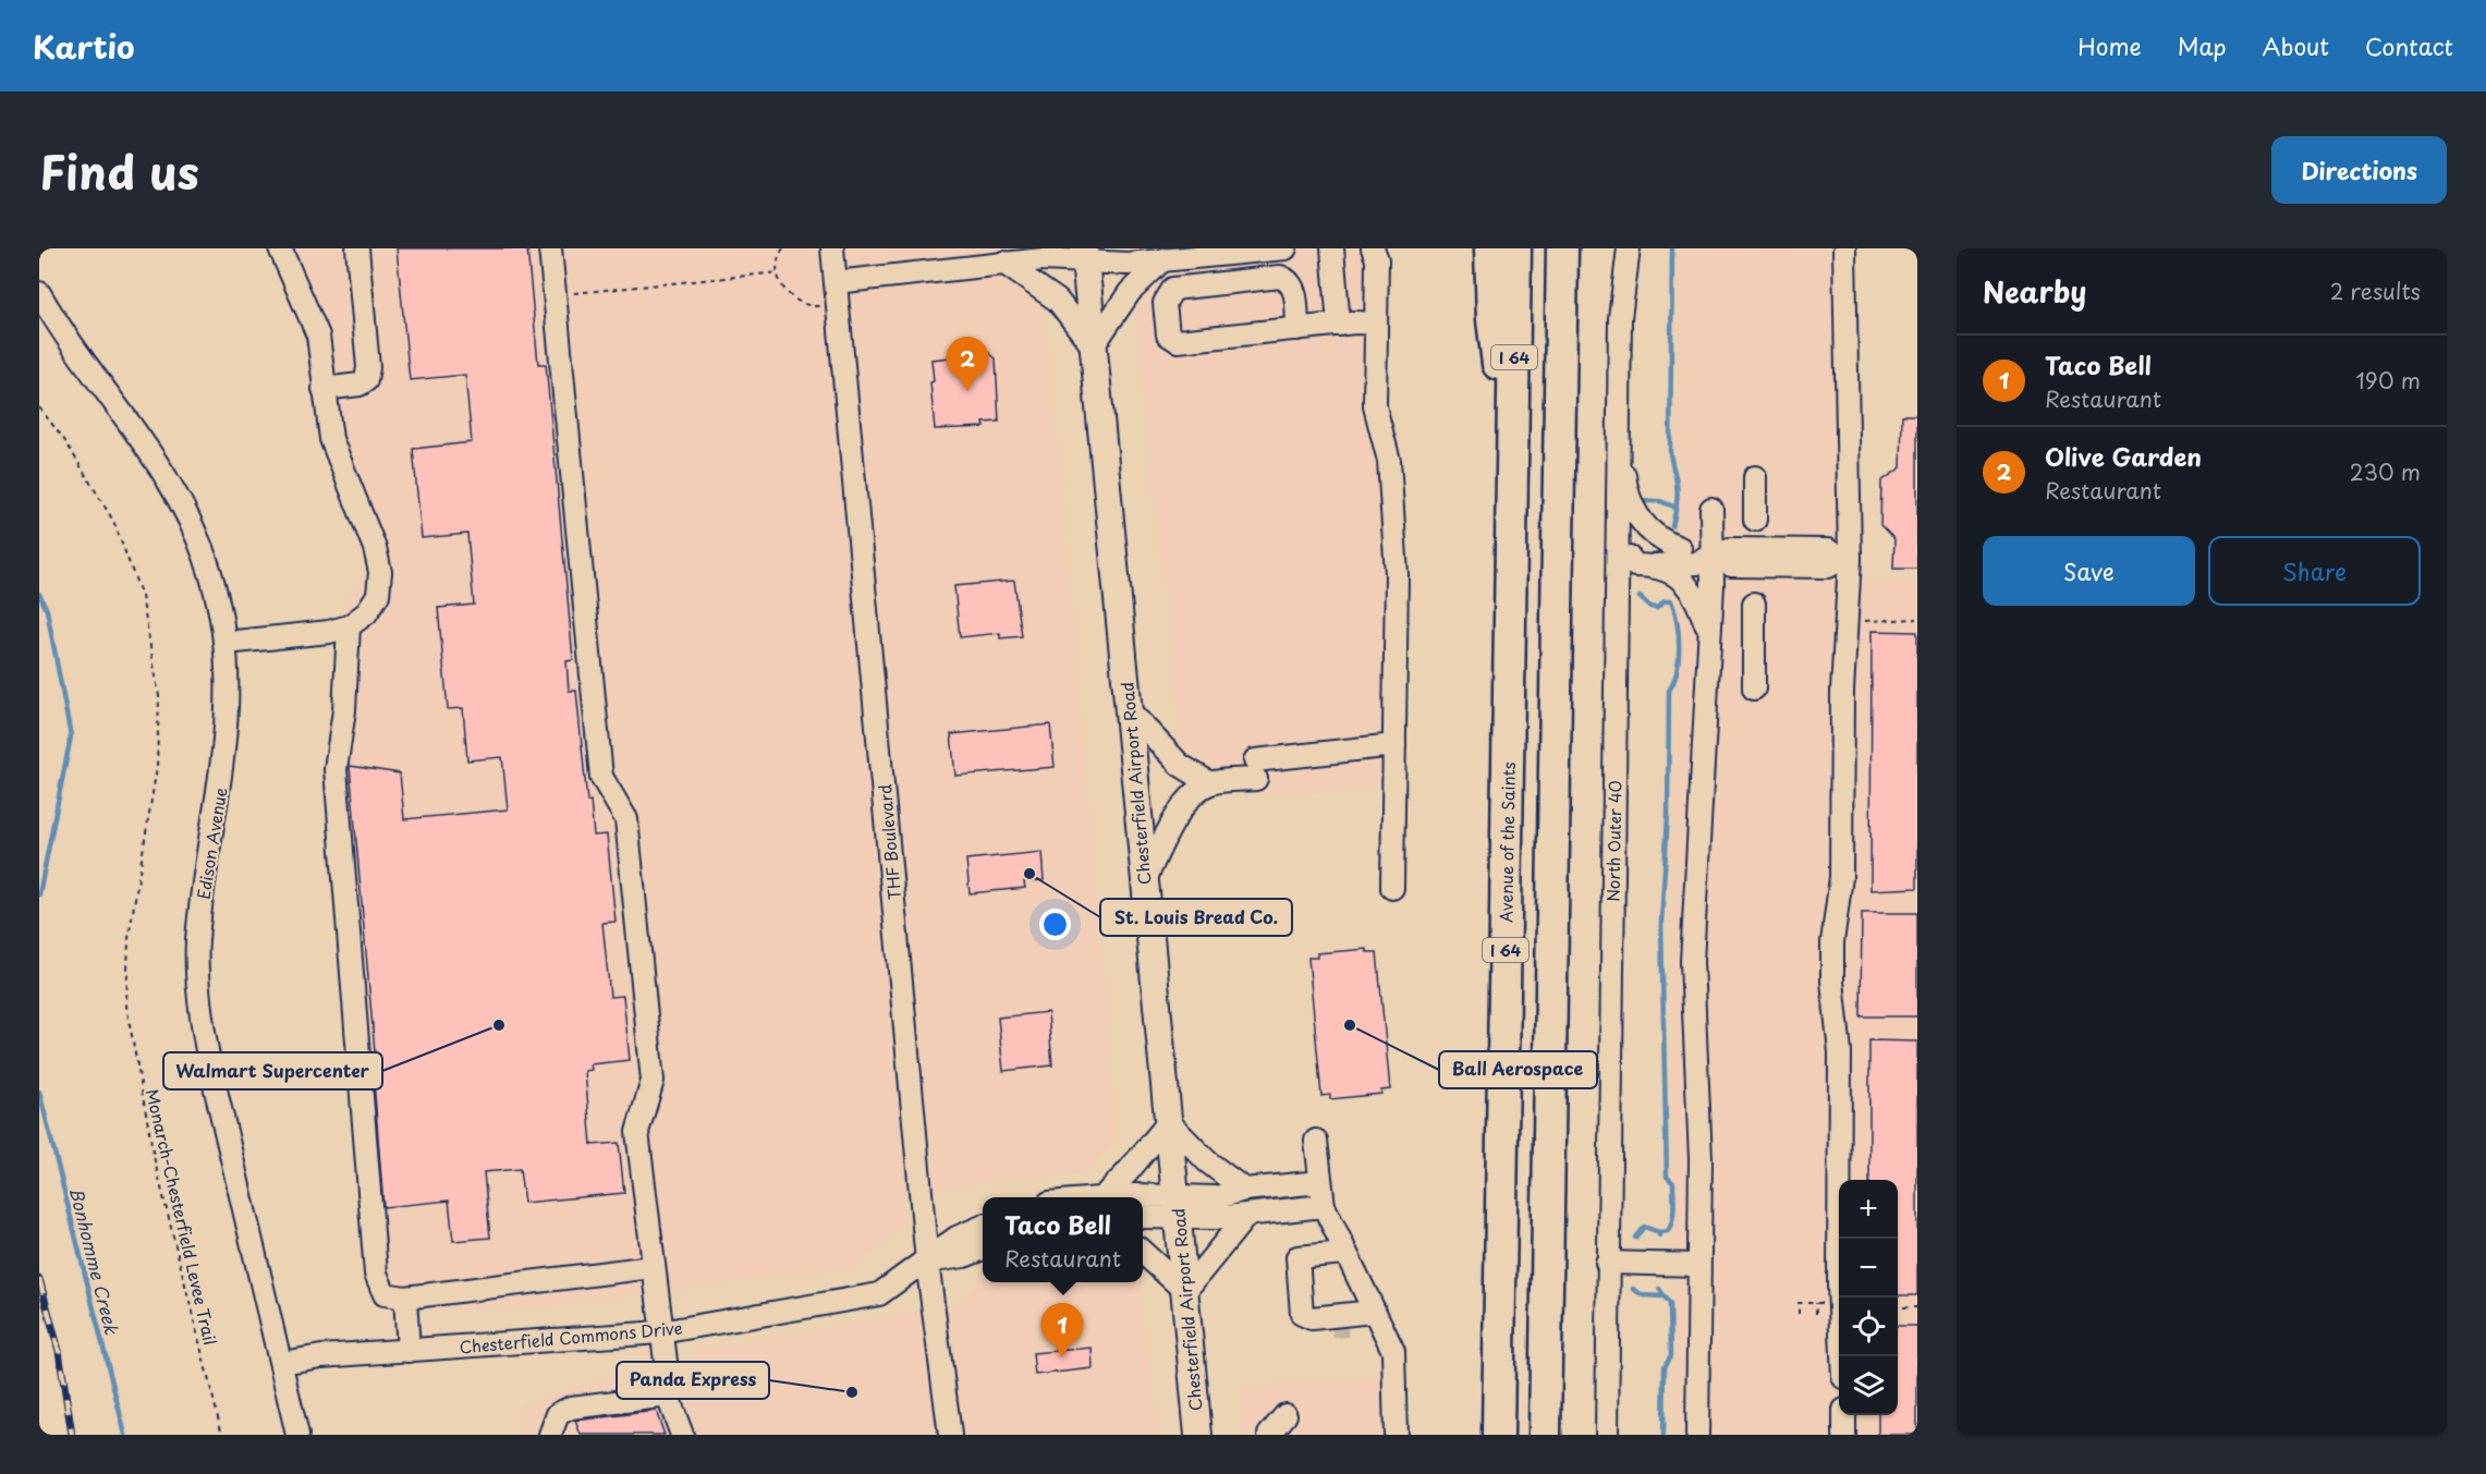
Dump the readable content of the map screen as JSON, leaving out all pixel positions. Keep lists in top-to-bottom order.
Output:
{
  "streets": {
    "highway": ["I 64", "Avenue of the Saints"],
    "main road": ["Chesterfield Airport Road"],
    "street": [
      "North Outer 40",
      "THF Boulevard",
      "Edison Avenue",
      "Chesterfield Commons Drive"
    ],
    "path": ["Monarch-Chesterfield Levee Trail"]
  },
  "crossings": [
    ["THF Boulevard", "Chesterfield Commons Drive"],
    ["Edison Avenue", "Chesterfield Commons Drive"]
  ],
  "water": ["Bonhomme Creek"],
  "places": [
    "St. Louis Bread Co.",
    "Walmart Supercenter",
    "Ball Aerospace",
    "Panda Express"
  ],
  "page": {
    "header": "Kartio",
    "nav": [
      "Home",
      "Map",
      "About",
      "Contact"
    ],
    "title": "Find us",
    "buttons": [
      "Directions",
      ["Save", "Share"]
    ],
    "heading": ["Nearby", "2 results"],
    "list": [
      {
        "mark": "1",
        "name": "Taco Bell",
        "note": "Restaurant",
        "value": "190 m"
      },
      {
        "mark": "2",
        "name": "Olive Garden",
        "note": "Restaurant",
        "value": "230 m"
      }
    ],
    "pins": ["2", "1"],
    "map_buttons": ["+", "−"],
    "popup": ["Taco Bell", "Restaurant"]
  }
}
